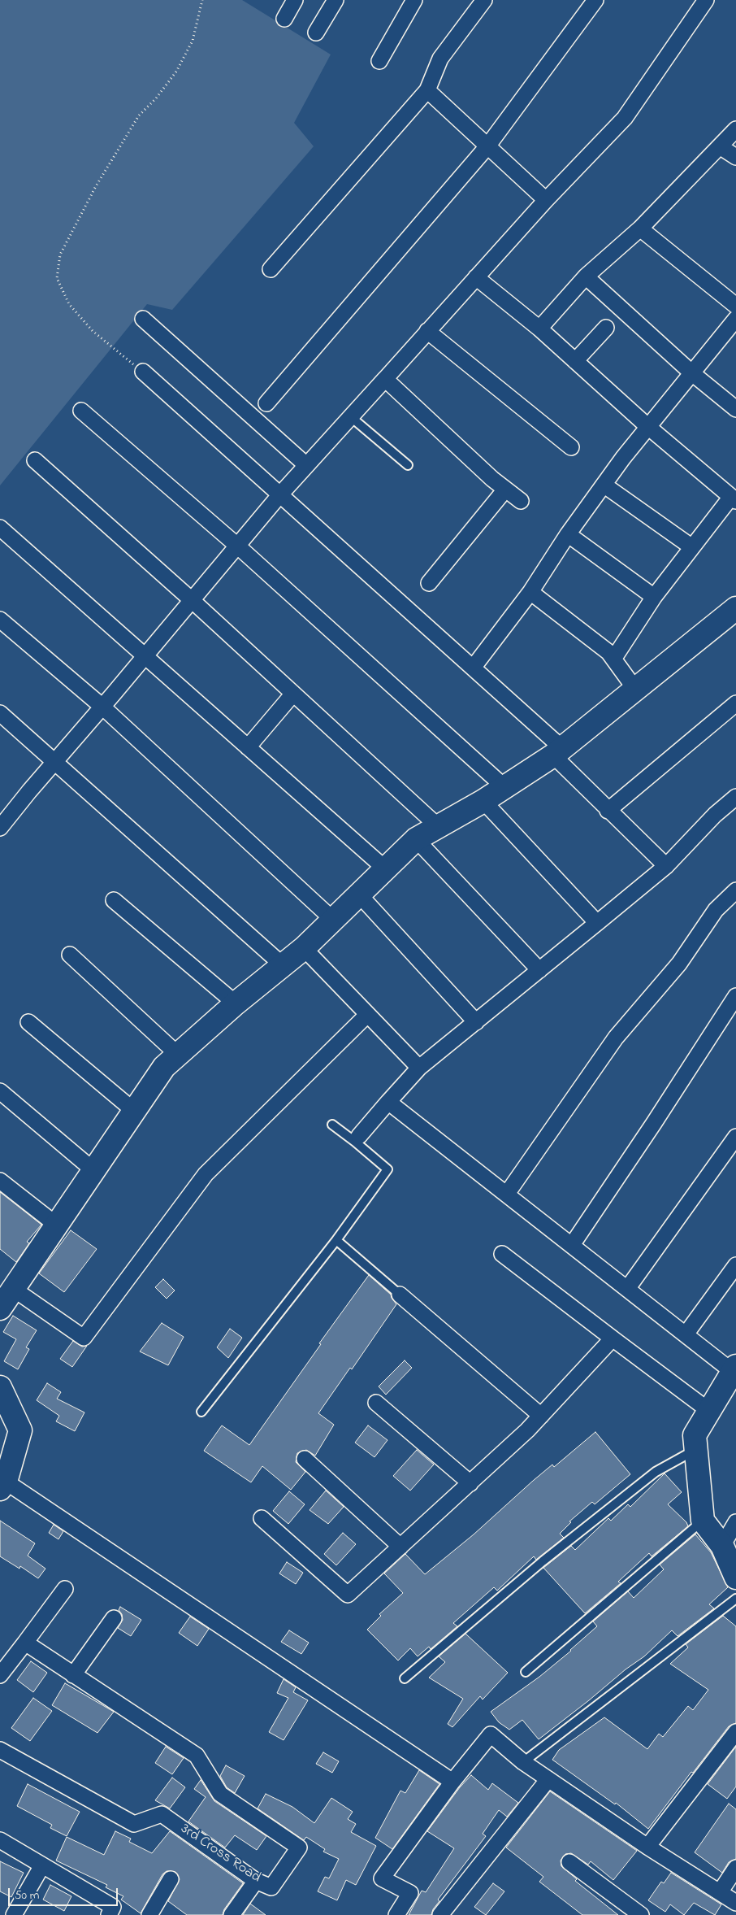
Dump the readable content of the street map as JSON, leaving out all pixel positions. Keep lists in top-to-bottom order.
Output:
{
  "streets": {
    "street": ["3rd Cross Road"]
  },
  "scale_bar": "50 m"
}
